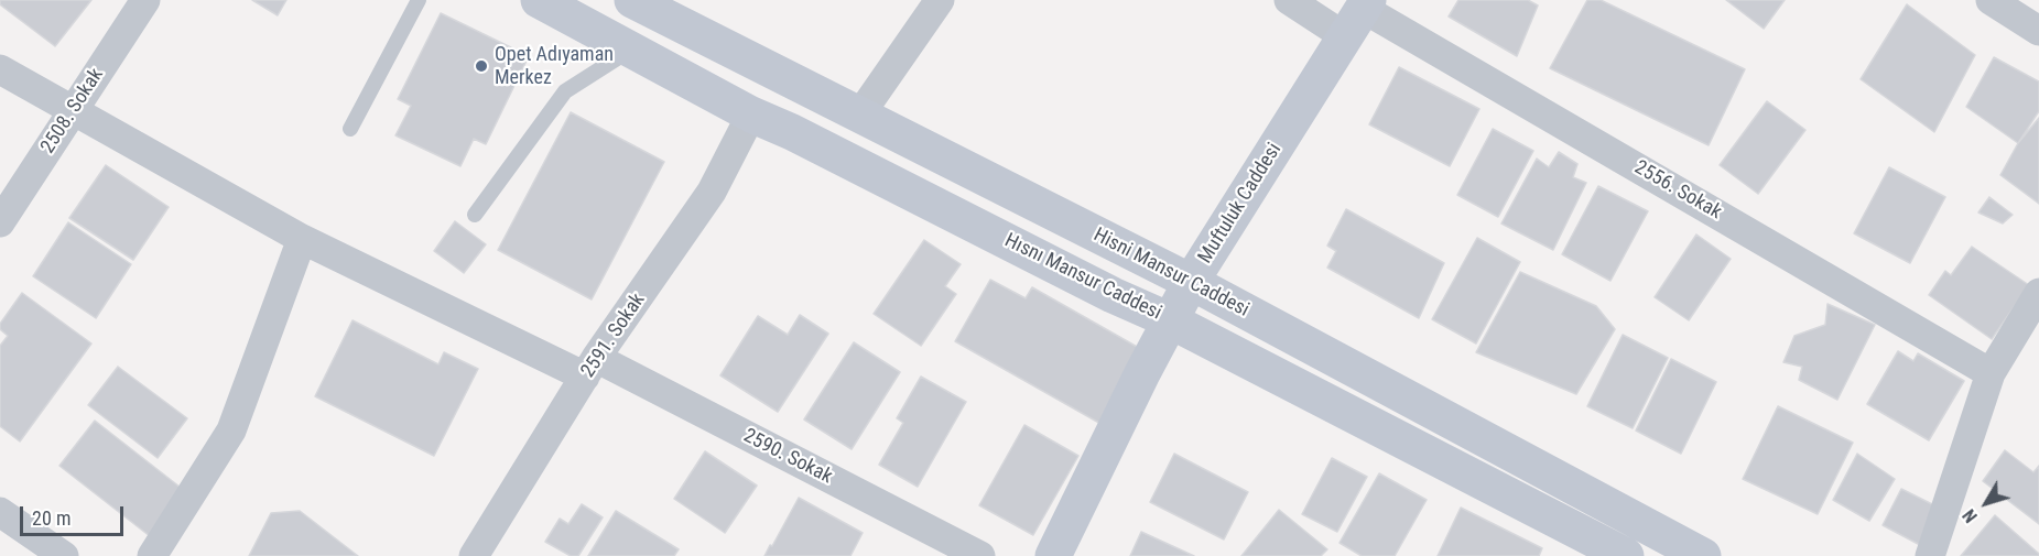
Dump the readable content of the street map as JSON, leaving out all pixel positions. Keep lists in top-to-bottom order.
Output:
{
  "streets": {
    "main road": ["Muftuluk Caddesi", "Hisni Mansur Caddesi", "Hısnı Mansur Caddesi"],
    "street": [
      "2508. Sokak",
      "2556. Sokak",
      "2591. Sokak",
      "2590. Sokak"
    ]
  },
  "crossings": [
    ["2508. Sokak", "2590. Sokak"],
    ["2556. Sokak", "Muftuluk Caddesi"],
    ["Muftuluk Caddesi", "Hisni Mansur Caddesi"],
    ["Muftuluk Caddesi", "Hısnı Mansur Caddesi"],
    ["Hısnı Mansur Caddesi", "2591. Sokak"],
    ["2591. Sokak", "2590. Sokak"]
  ],
  "places": ["Opet Adıyaman Merkez"],
  "scale_bar": "20 m",
  "north": "bottom left"
}
